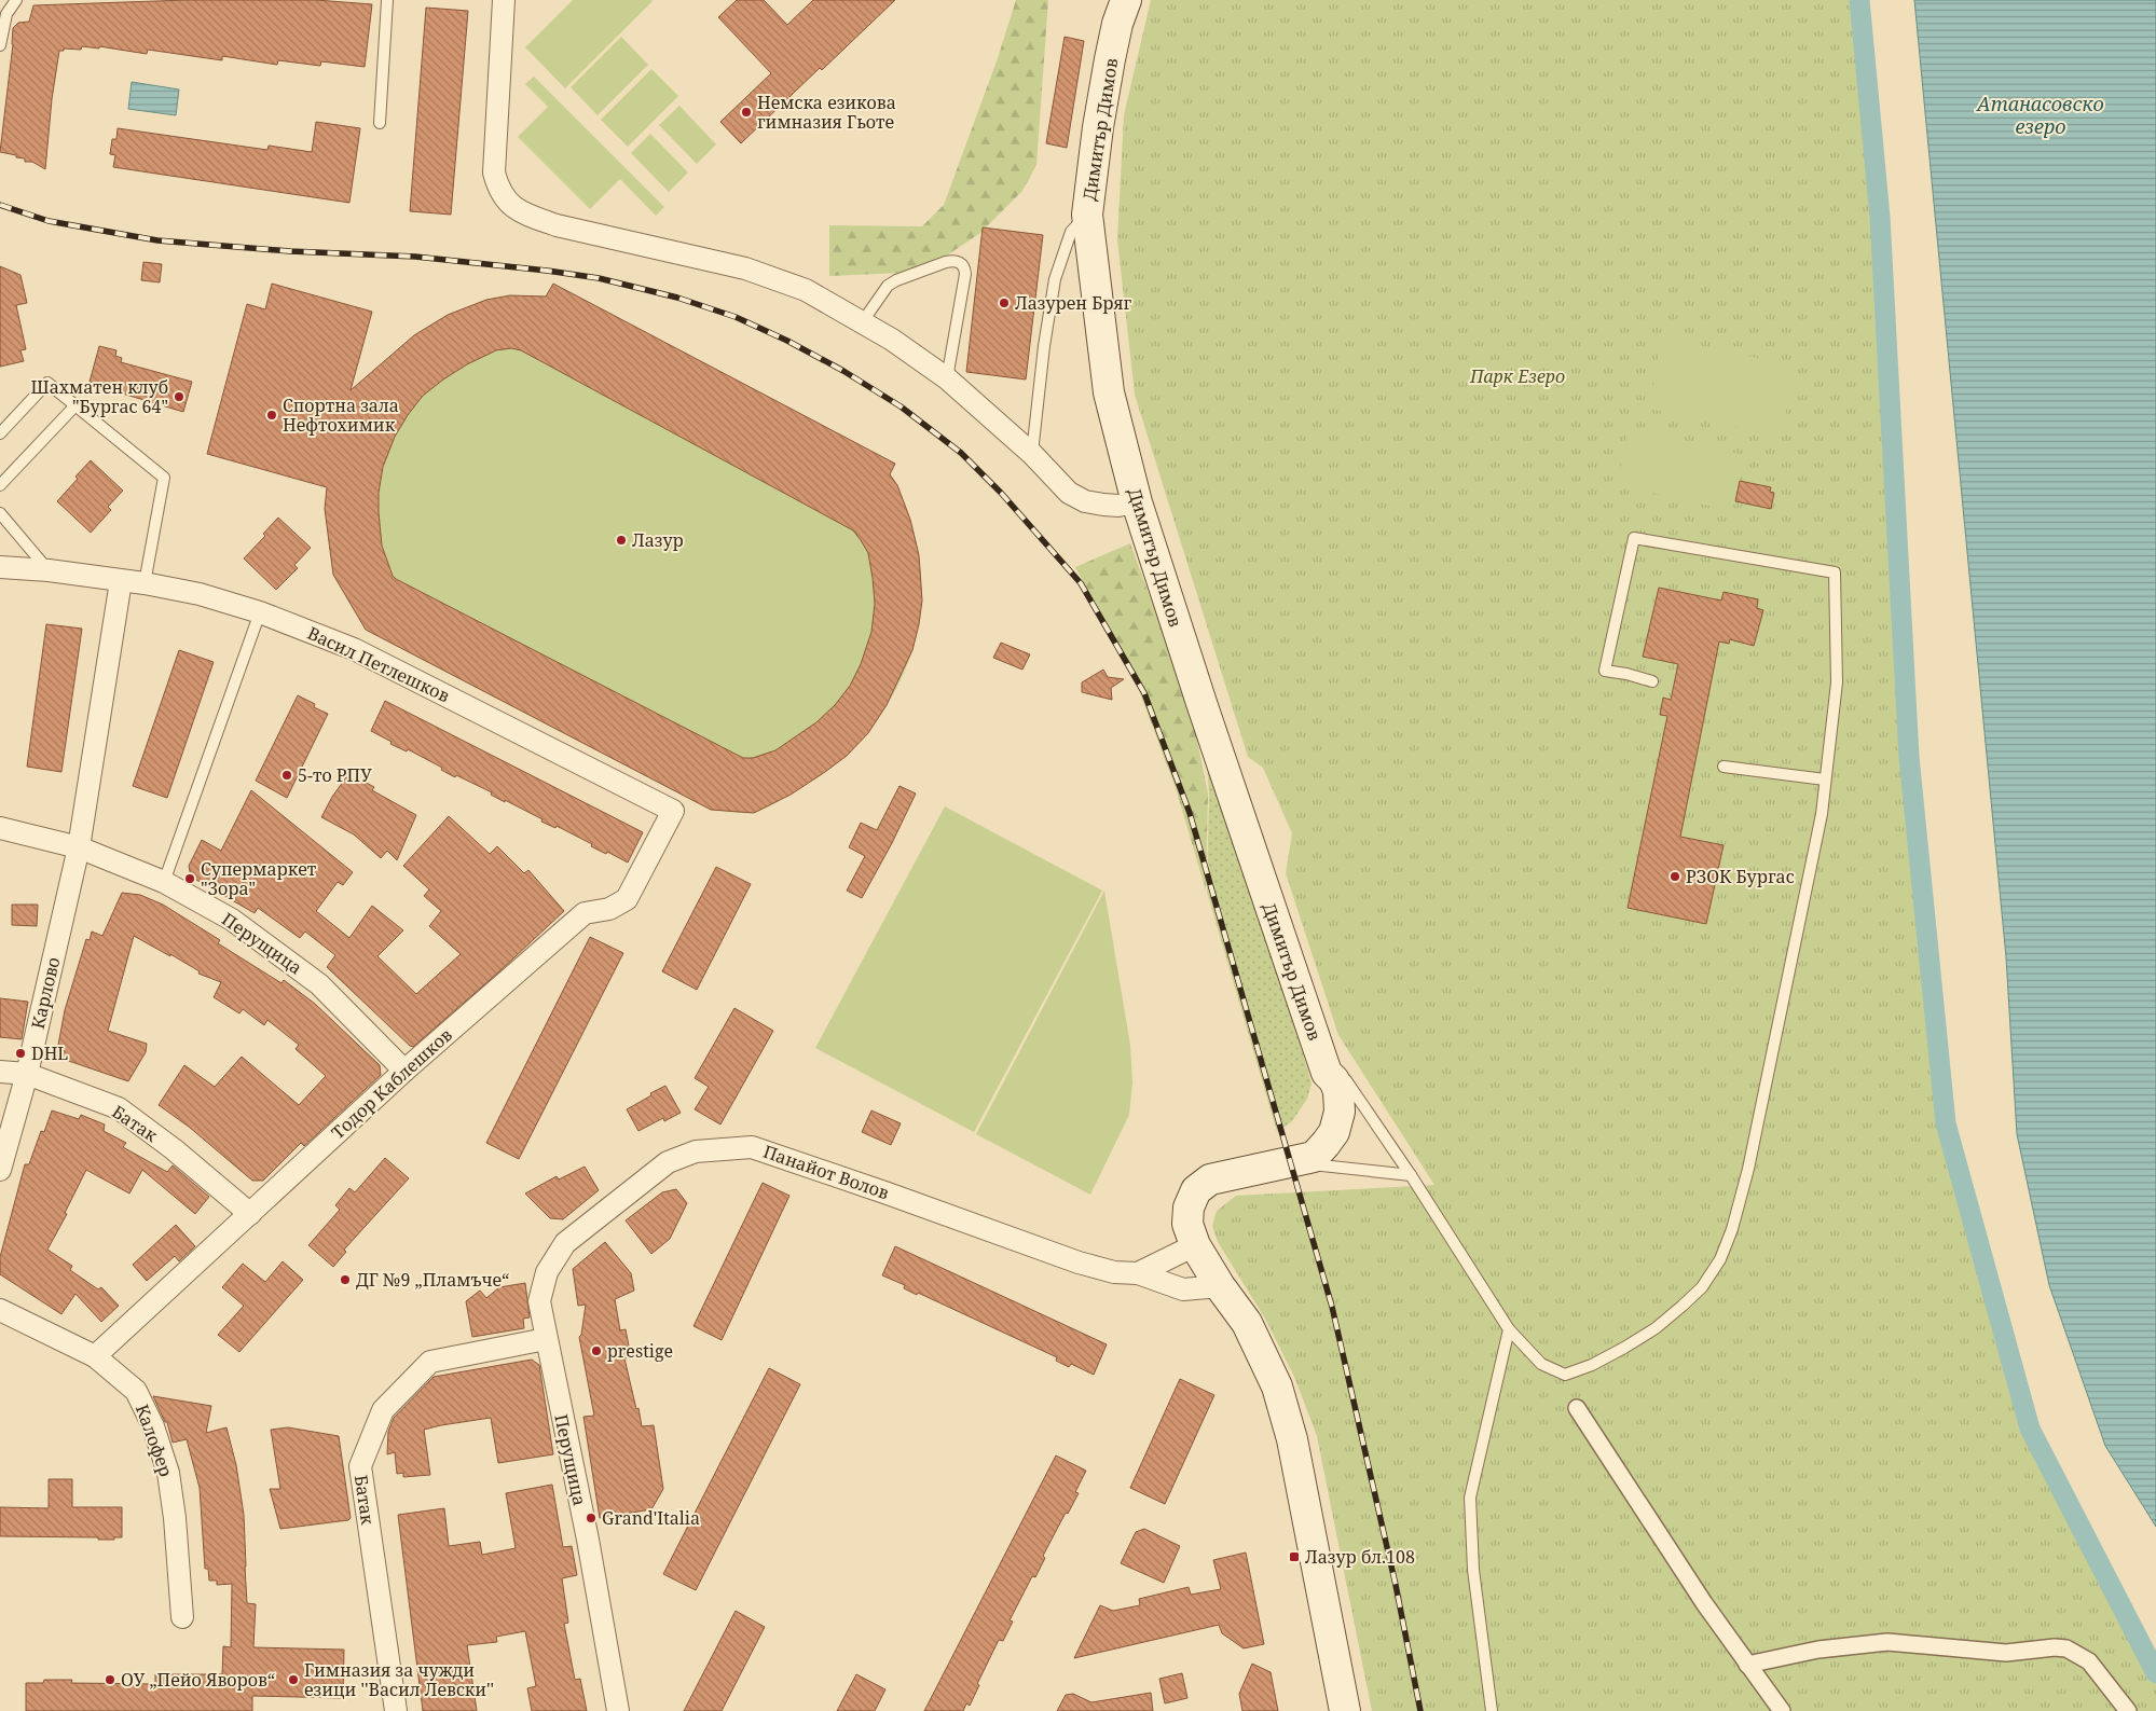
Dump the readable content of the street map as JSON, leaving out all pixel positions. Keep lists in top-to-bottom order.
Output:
{
  "streets": {
    "main road": ["Димитър Димов"],
    "street": [
      "Васил Петлешков",
      "Перущица",
      "Карлово",
      "Тодор Каблешков",
      "Батак",
      "Панайот Волов",
      "Калофер"
    ]
  },
  "crossings": [
    ["Васил Петлешков", "Карлово"],
    ["Васил Петлешков", "Тодор Каблешков"],
    ["Перущица", "Карлово"],
    ["Перущица", "Тодор Каблешков"],
    ["Перущица", "Батак"],
    ["Перущица", "Панайот Волов"],
    ["Карлово", "Батак"],
    ["Тодор Каблешков", "Батак"],
    ["Тодор Каблешков", "Калофер"]
  ],
  "water": ["Атанасовско езеро"],
  "parks": ["Парк Езеро"],
  "places": {
    "other": [
      "Немска езикова гимназия Гьоте",
      "Лазурен Бряг",
      "Шахматен клуб \"Бургас 64\"",
      "Спортна зала Нефтохимик",
      "Лазур",
      "5-то РПУ",
      "РЗОК Бургас",
      "Супермаркет \"Зора\"",
      "DHL",
      "ДГ №9 „Пламъче“",
      "prestige",
      "Grand'Italia",
      "ОУ „Пейо Яворов“",
      "Гимназия за чужди езици ''Васил Левски''"
    ],
    "transit": ["Лазур бл.108"]
  }
}
